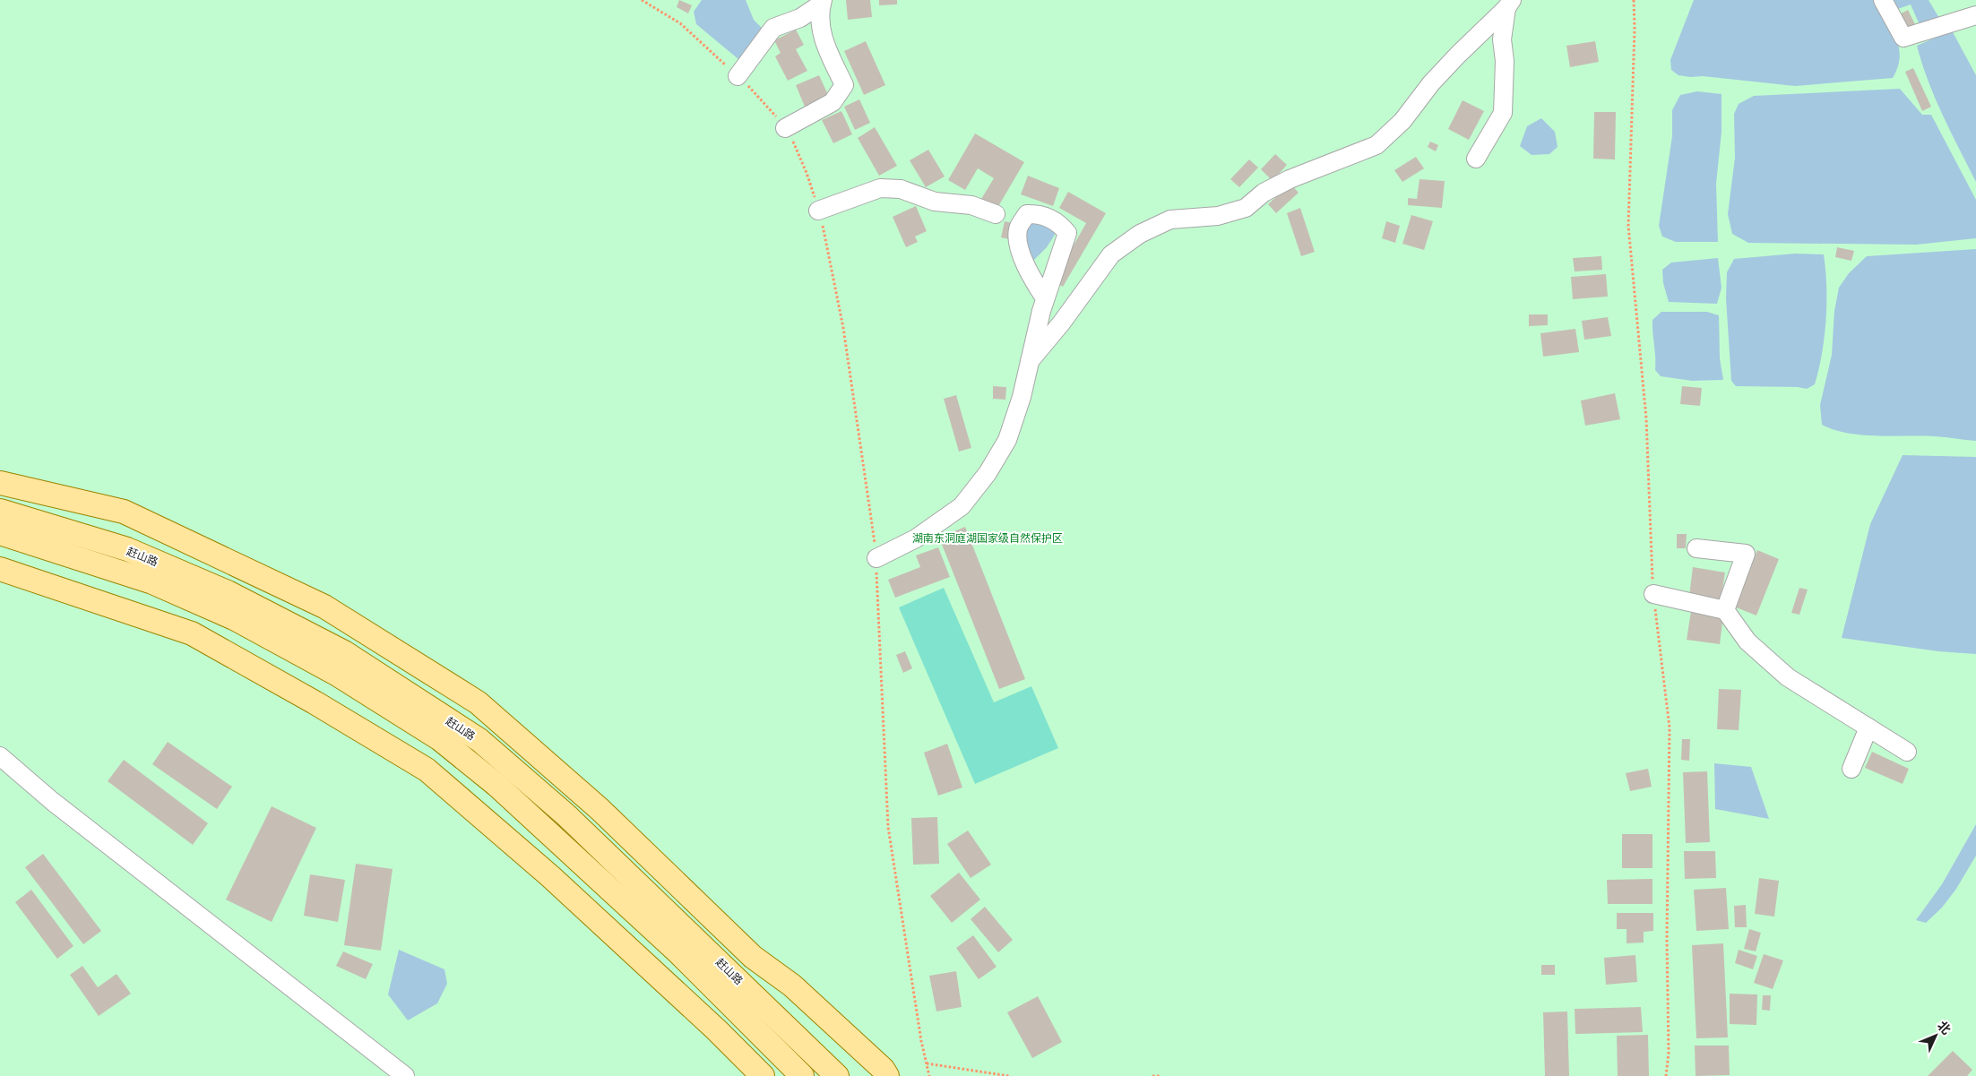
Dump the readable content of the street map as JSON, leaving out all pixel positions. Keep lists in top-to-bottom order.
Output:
{
  "streets": {
    "main road": ["赶山路"]
  },
  "parks": ["湖南东洞庭湖国家级自然保护区"],
  "north": "top right"
}
